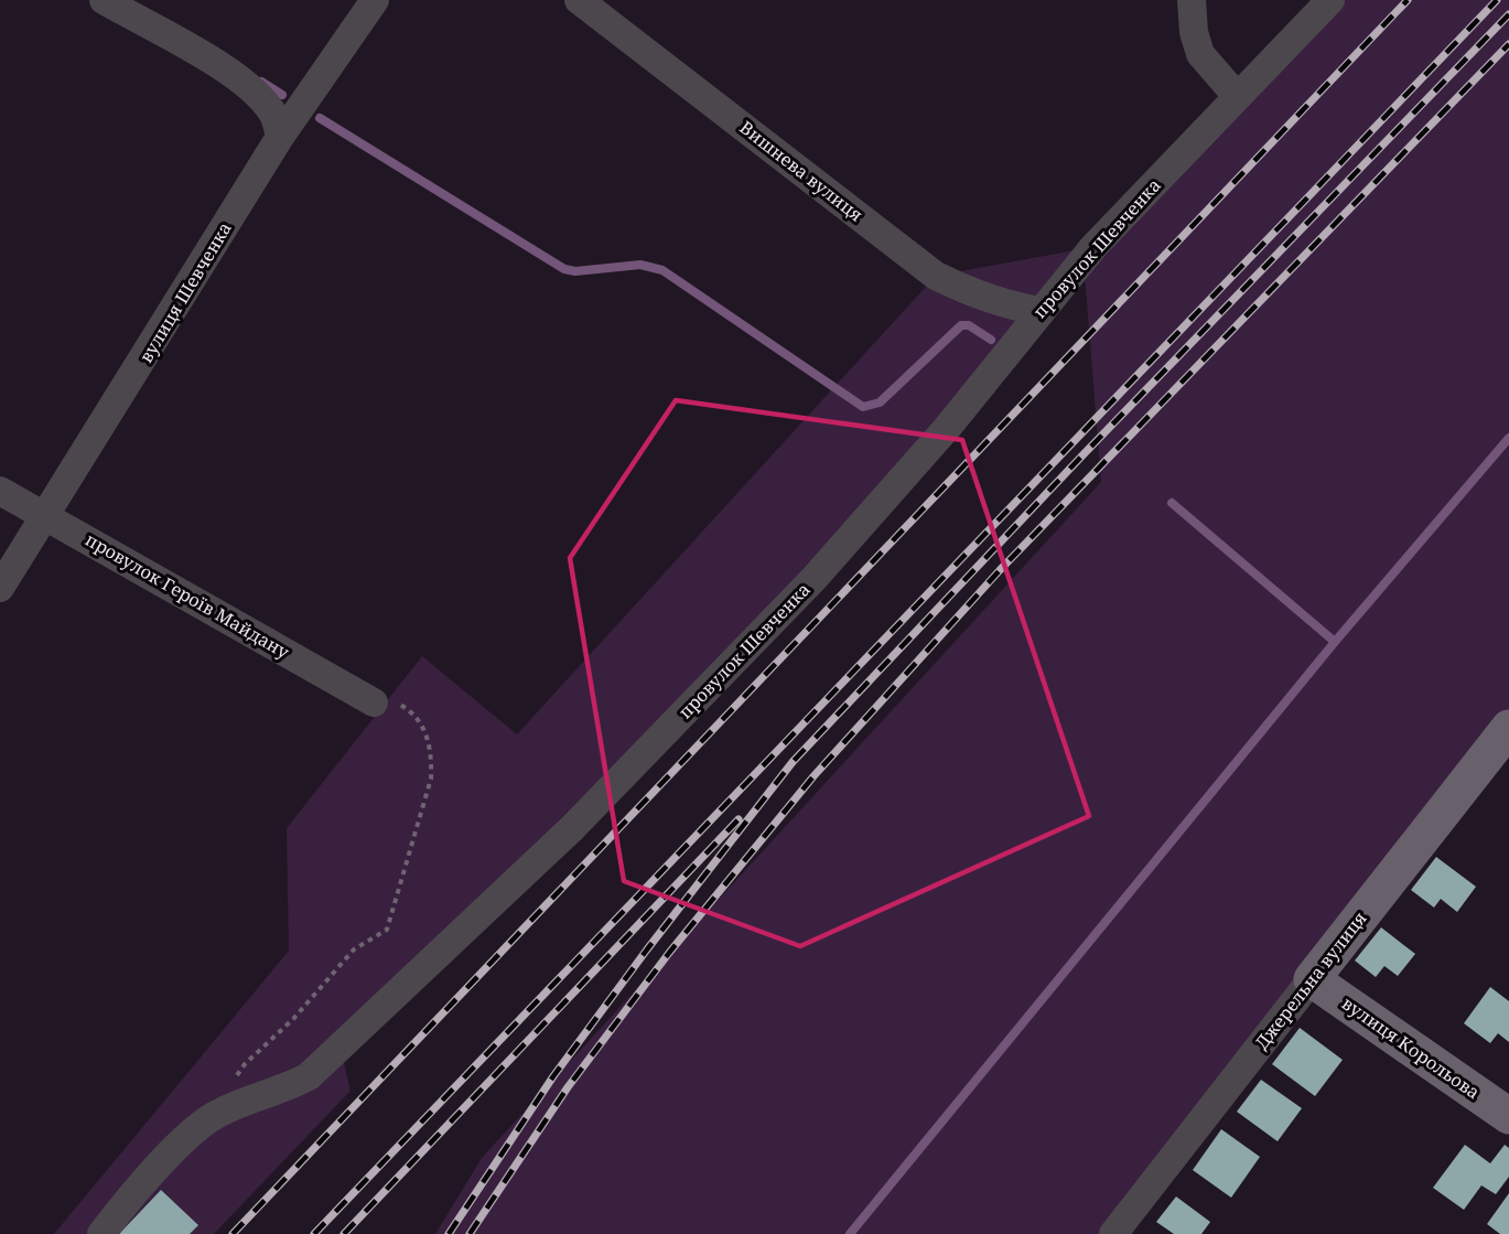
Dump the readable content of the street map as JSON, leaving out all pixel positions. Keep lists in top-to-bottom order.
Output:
{
  "streets": {
    "street": [
      "Вишнева вулиця",
      "провулок Шевченка",
      "вулиця Шевченка",
      "провулок Героїв Майдану",
      "Джерельна вулиця",
      "вулиця Корольова"
    ]
  },
  "crossings": [
    ["Вишнева вулиця", "провулок Шевченка"],
    ["вулиця Шевченка", "провулок Героїв Майдану"],
    ["Джерельна вулиця", "вулиця Корольова"]
  ]
}
